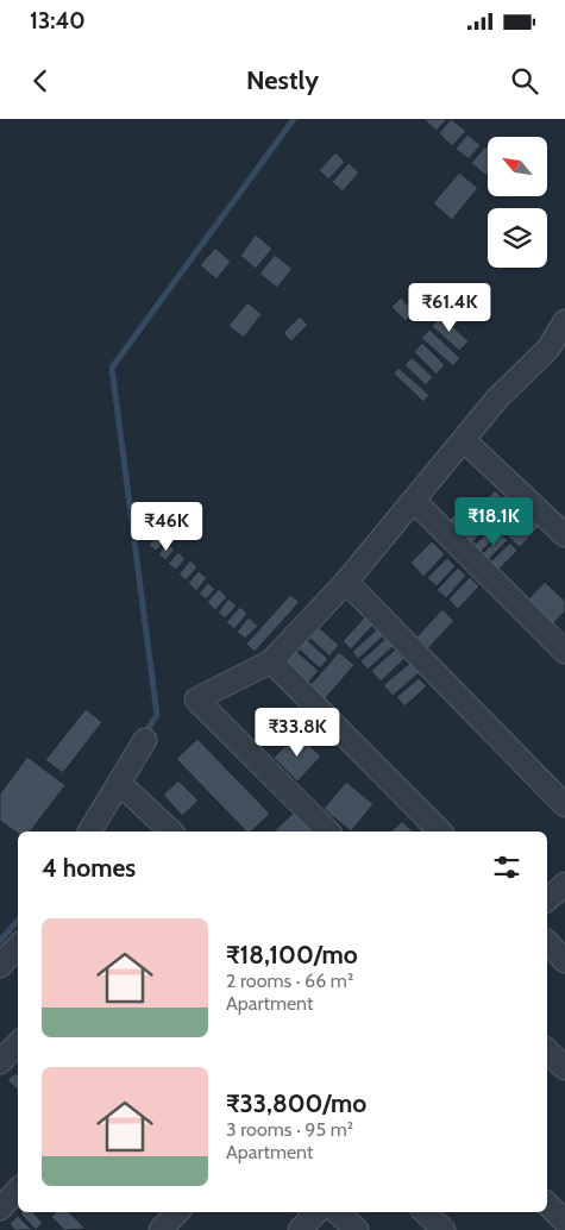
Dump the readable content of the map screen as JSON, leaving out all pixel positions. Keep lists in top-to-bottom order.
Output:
{
  "north": "top left",
  "page": {
    "status": "13:40",
    "header": "Nestly",
    "price": [
      "₹61.4K",
      "₹18.1K",
      "₹46K",
      "₹33.8K"
    ],
    "heading": "4 homes",
    "list": [
      {
        "name": "₹18,100/mo",
        "note": "2 rooms · 66 m² · Apartment"
      },
      {
        "name": "₹33,800/mo",
        "note": "3 rooms · 95 m² · Apartment"
      }
    ]
  }
}
